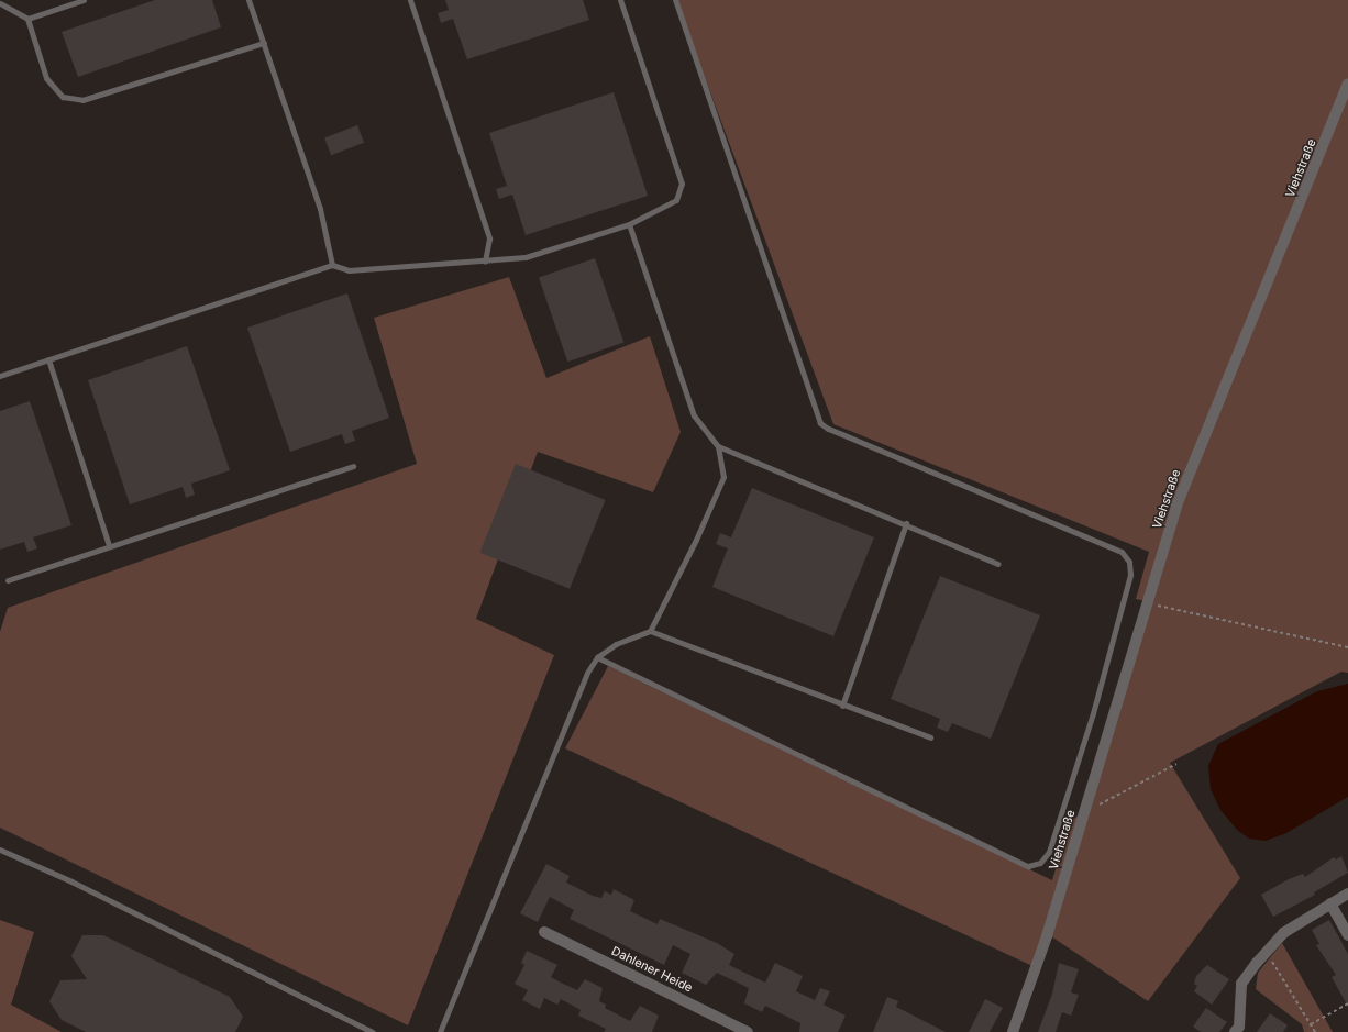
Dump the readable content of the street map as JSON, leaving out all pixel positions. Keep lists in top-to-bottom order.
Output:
{
  "streets": {
    "street": ["Viehstraße", "Dahlener Heide"]
  }
}
